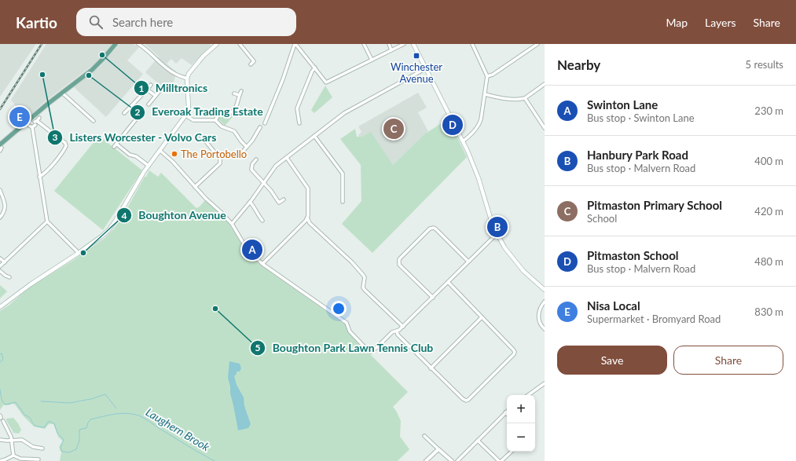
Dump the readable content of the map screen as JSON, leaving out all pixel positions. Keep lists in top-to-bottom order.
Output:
{
  "water": ["Laughern Brook"],
  "places": {
    "other": [
      "Milltronics",
      "Listers Worcester - Volvo Cars",
      "Everoak Trading Estate",
      "The Portobello",
      "Boughton Avenue",
      "Boughton Park Lawn Tennis Club"
    ],
    "transit": ["Winchester Avenue"]
  },
  "page": {
    "header": "Kartio",
    "search": "Search here",
    "nav": ["Map", "Layers", "Share"],
    "heading": ["Nearby", "5 results"],
    "list": [
      {
        "mark": "A",
        "name": "Swinton Lane",
        "note": "Bus stop · Swinton Lane",
        "value": "230 m"
      },
      {
        "mark": "B",
        "name": "Hanbury Park Road",
        "note": "Bus stop · Malvern Road",
        "value": "400 m"
      },
      {
        "mark": "C",
        "name": "Pitmaston Primary School",
        "note": "School",
        "value": "420 m"
      },
      {
        "mark": "D",
        "name": "Pitmaston School",
        "note": "Bus stop · Malvern Road",
        "value": "480 m"
      },
      {
        "mark": "E",
        "name": "Nisa Local",
        "note": "Supermarket · Bromyard Road",
        "value": "830 m"
      }
    ],
    "pins": [
      "E",
      "D",
      "C",
      "B",
      "A"
    ],
    "buttons": ["Save", "Share"],
    "map_buttons": ["+", "−"]
  }
}
